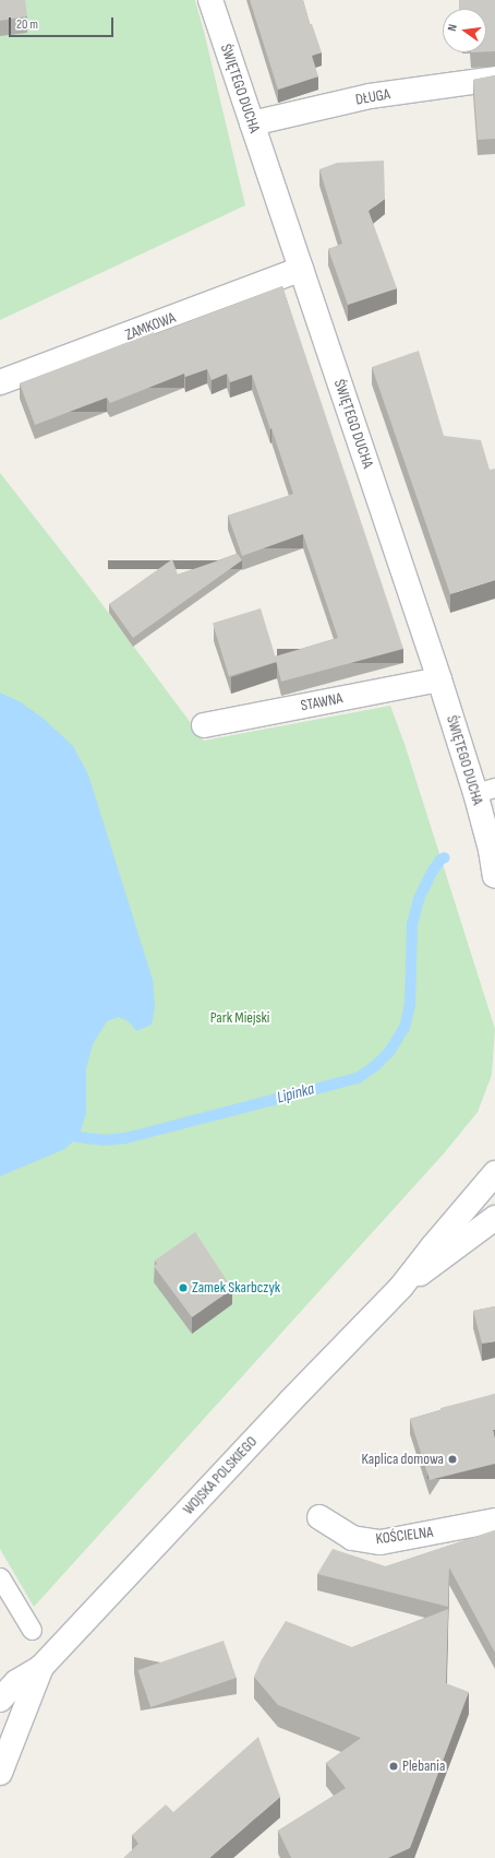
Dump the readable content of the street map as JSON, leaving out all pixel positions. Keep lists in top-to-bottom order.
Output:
{
  "streets": {
    "street": [
      "ŚWIĘTEGO DUCHA",
      "DŁUGA",
      "ZAMKOWA",
      "STAWNA",
      "WOJSKA POLSKIEGO",
      "KOŚCIELNA"
    ]
  },
  "crossings": [
    ["ŚWIĘTEGO DUCHA", "DŁUGA"],
    ["ŚWIĘTEGO DUCHA", "ZAMKOWA"],
    ["ŚWIĘTEGO DUCHA", "STAWNA"]
  ],
  "water": ["Lipinka"],
  "parks": ["Park Miejski"],
  "places": ["Zamek Skarbczyk", "Kaplica domowa", "Plebania"],
  "scale_bar": "20 m",
  "north": "left"
}
